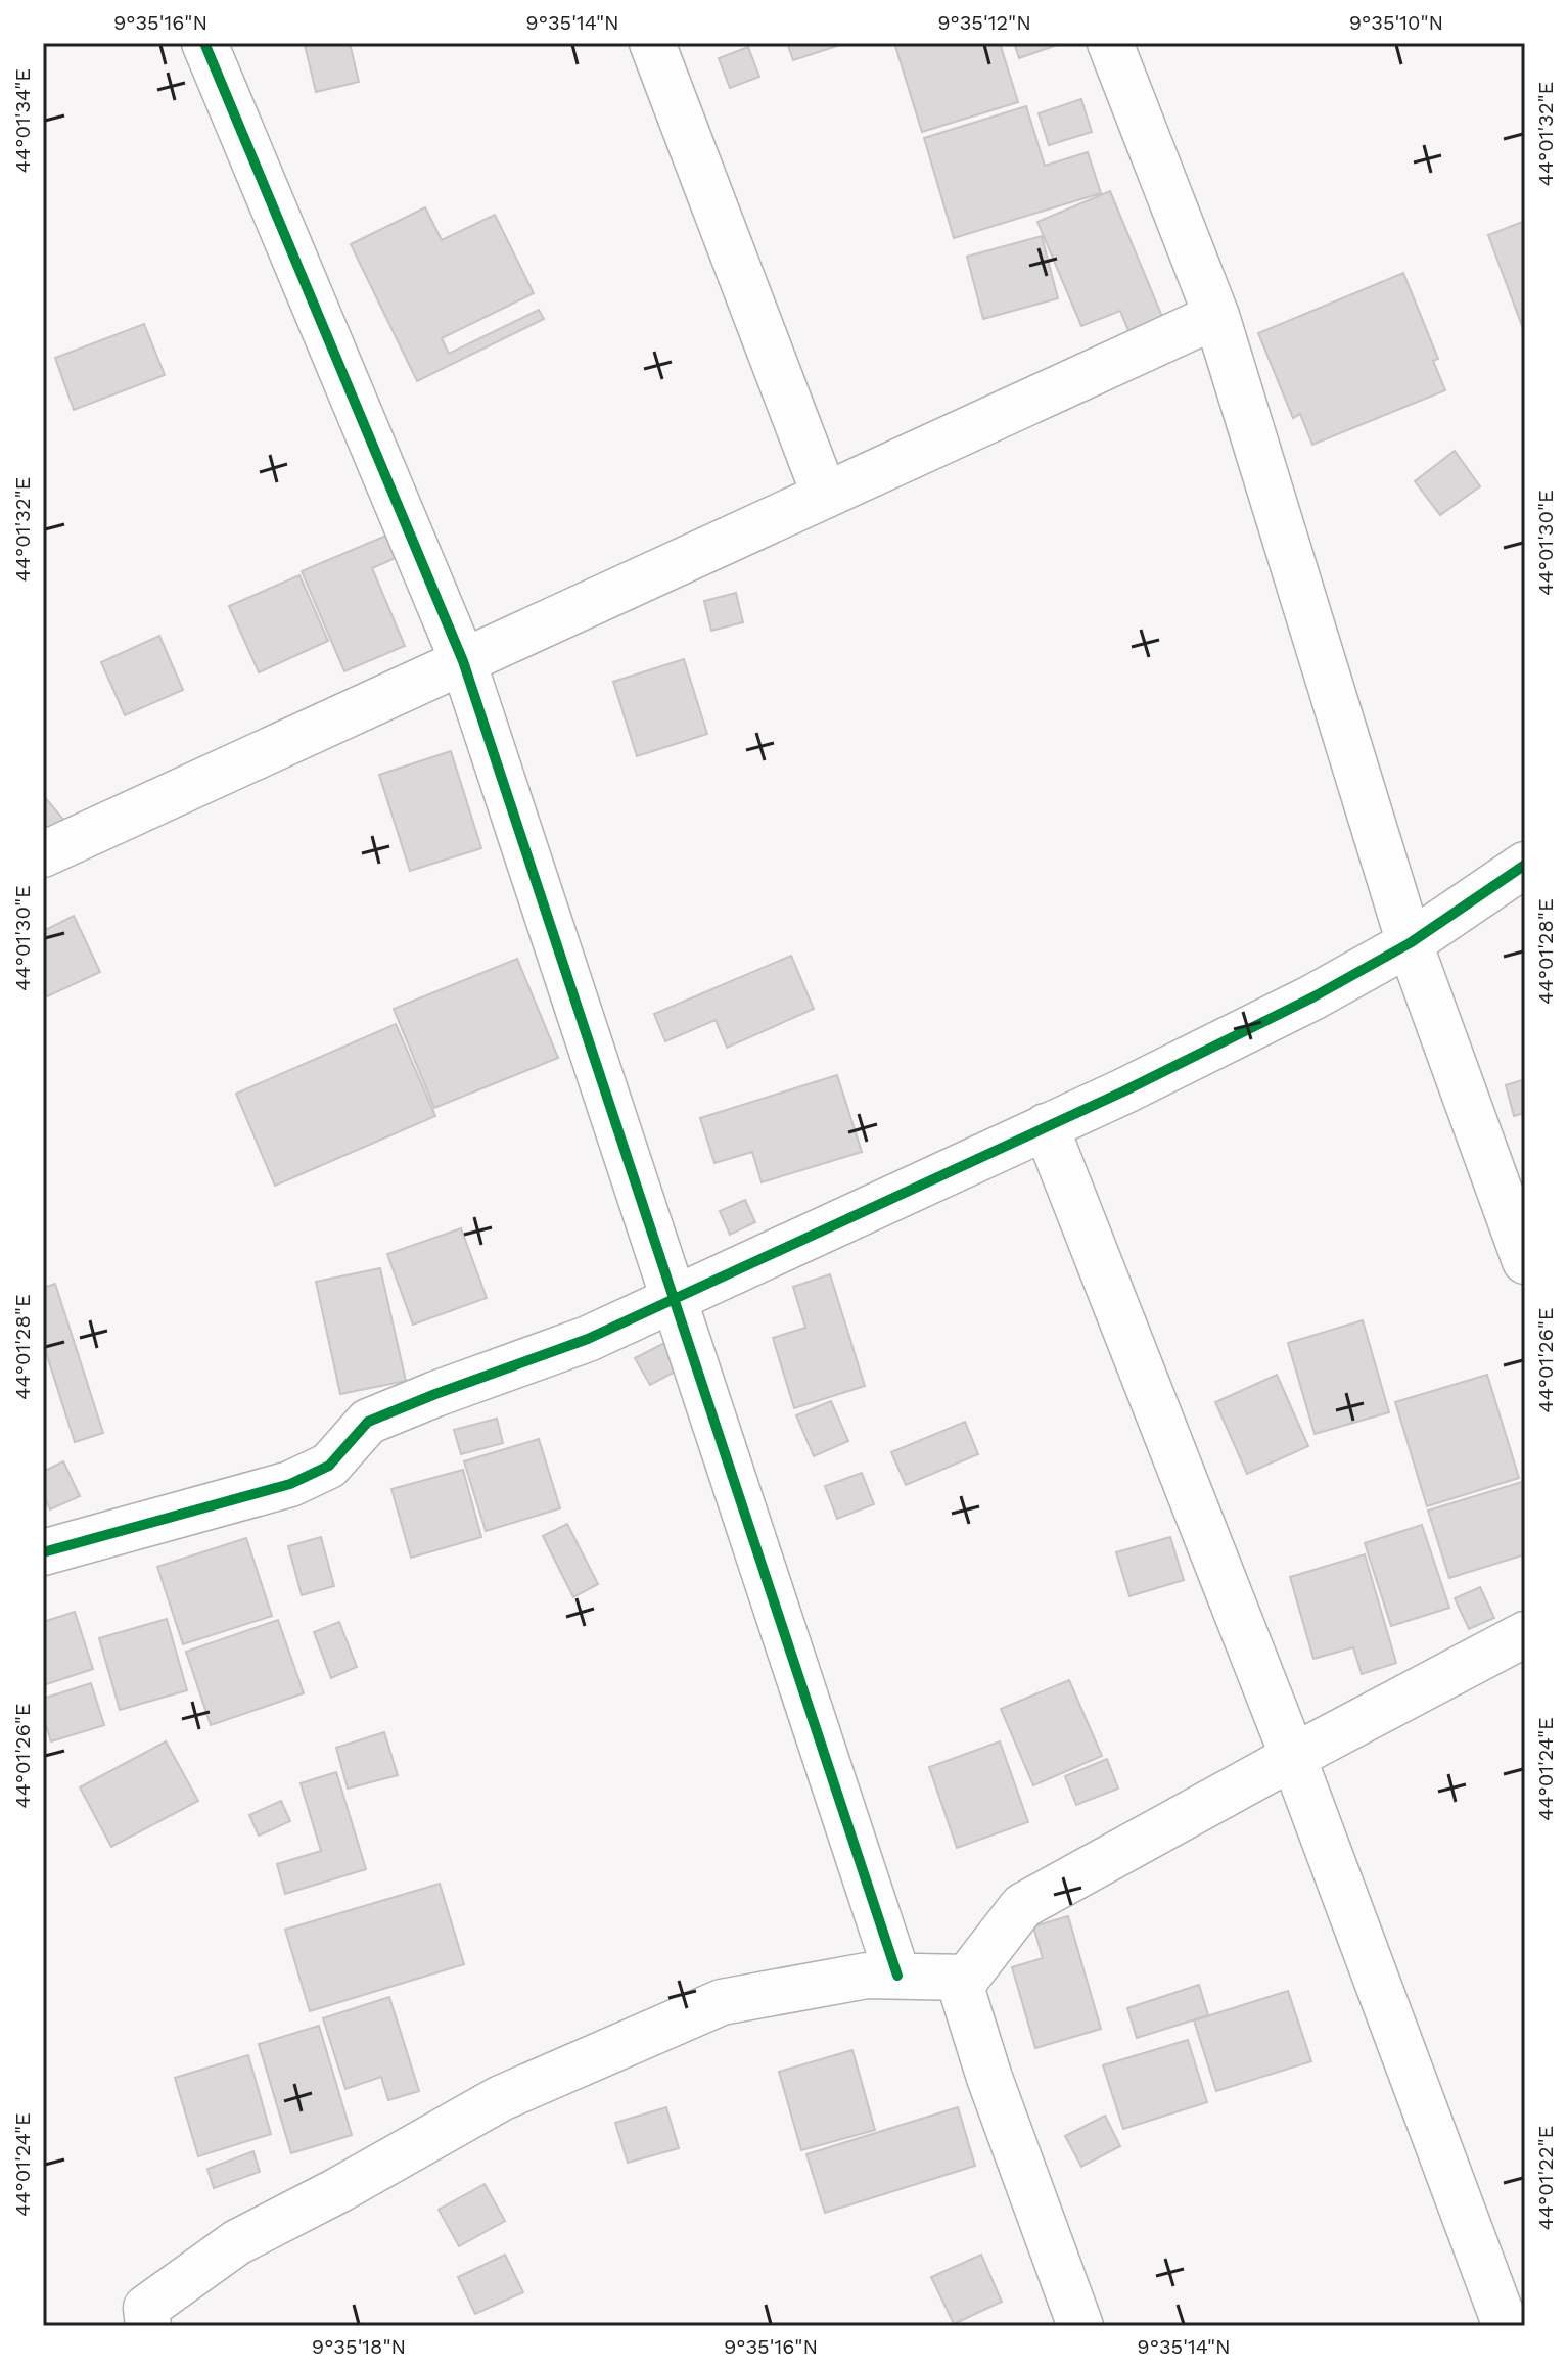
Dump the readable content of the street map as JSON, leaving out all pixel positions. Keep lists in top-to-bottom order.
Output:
{
  "coordinates": [
    "9°35'16\"N",
    "9°35'14\"N",
    "9°35'12\"N",
    "9°35'10\"N",
    "44°01'34\"E",
    "44°01'32\"E",
    "44°01'30\"E",
    "44°01'28\"E",
    "44°01'26\"E",
    "44°01'24\"E",
    "44°01'22\"E",
    "9°35'18\"N"
  ]
}
